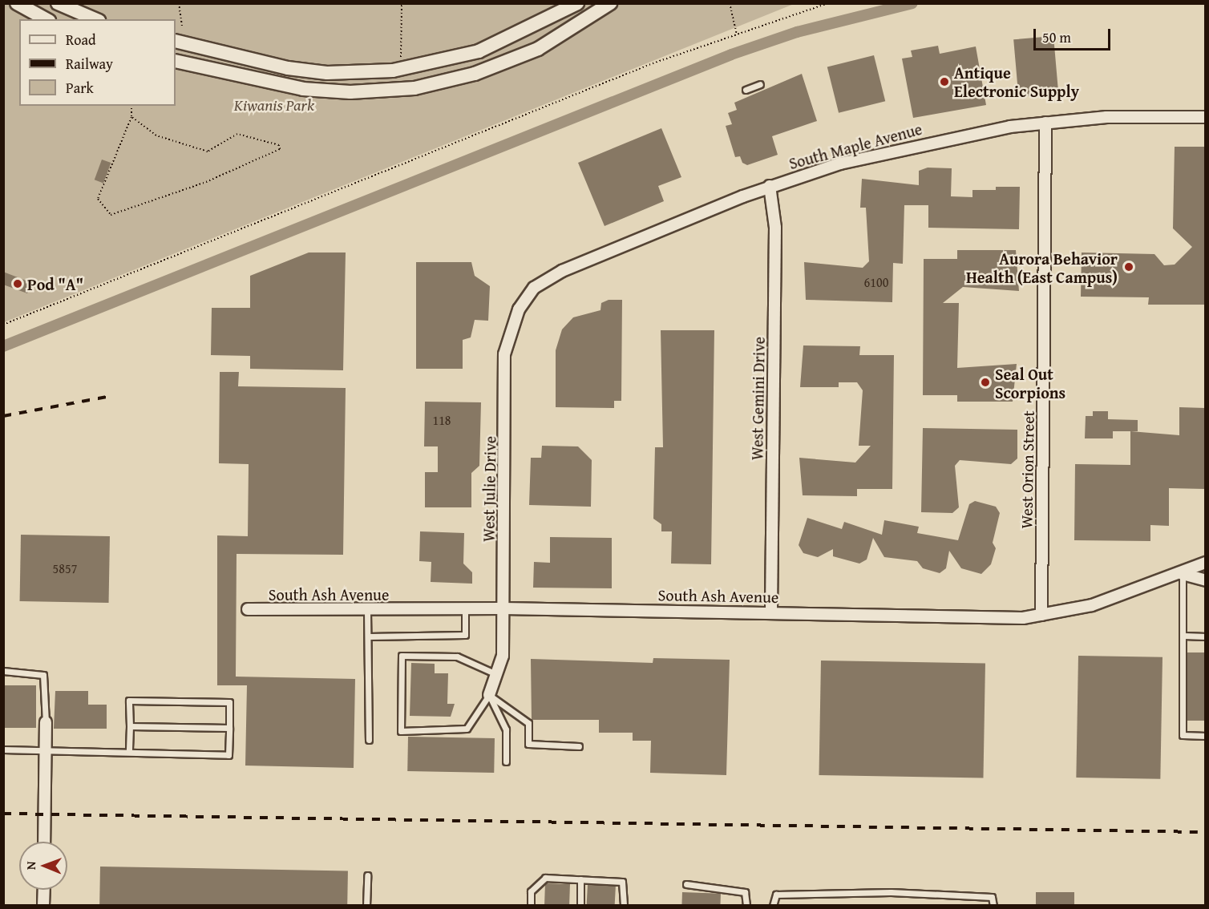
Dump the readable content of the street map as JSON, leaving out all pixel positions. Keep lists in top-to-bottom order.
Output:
{
  "streets": {
    "street": [
      "South Maple Avenue",
      "West Gemini Drive",
      "West Orion Street",
      "West Julie Drive",
      "South Ash Avenue"
    ]
  },
  "crossings": [
    ["South Maple Avenue", "West Gemini Drive"],
    ["South Maple Avenue", "West Orion Street"],
    ["South Maple Avenue", "West Julie Drive"],
    ["West Gemini Drive", "South Ash Avenue"],
    ["West Orion Street", "South Ash Avenue"],
    ["West Julie Drive", "South Ash Avenue"]
  ],
  "parks": ["Kiwanis Park"],
  "places": [
    "Antique Electronic Supply",
    "Aurora Behavior Health (East Campus)",
    "Pod \"A\"",
    "Seal Out Scorpions"
  ],
  "house_numbers": ["6100", "118", "5857"],
  "legend": ["Road", "Railway", "Park"],
  "scale_bar": "50 m",
  "north": "left"
}
